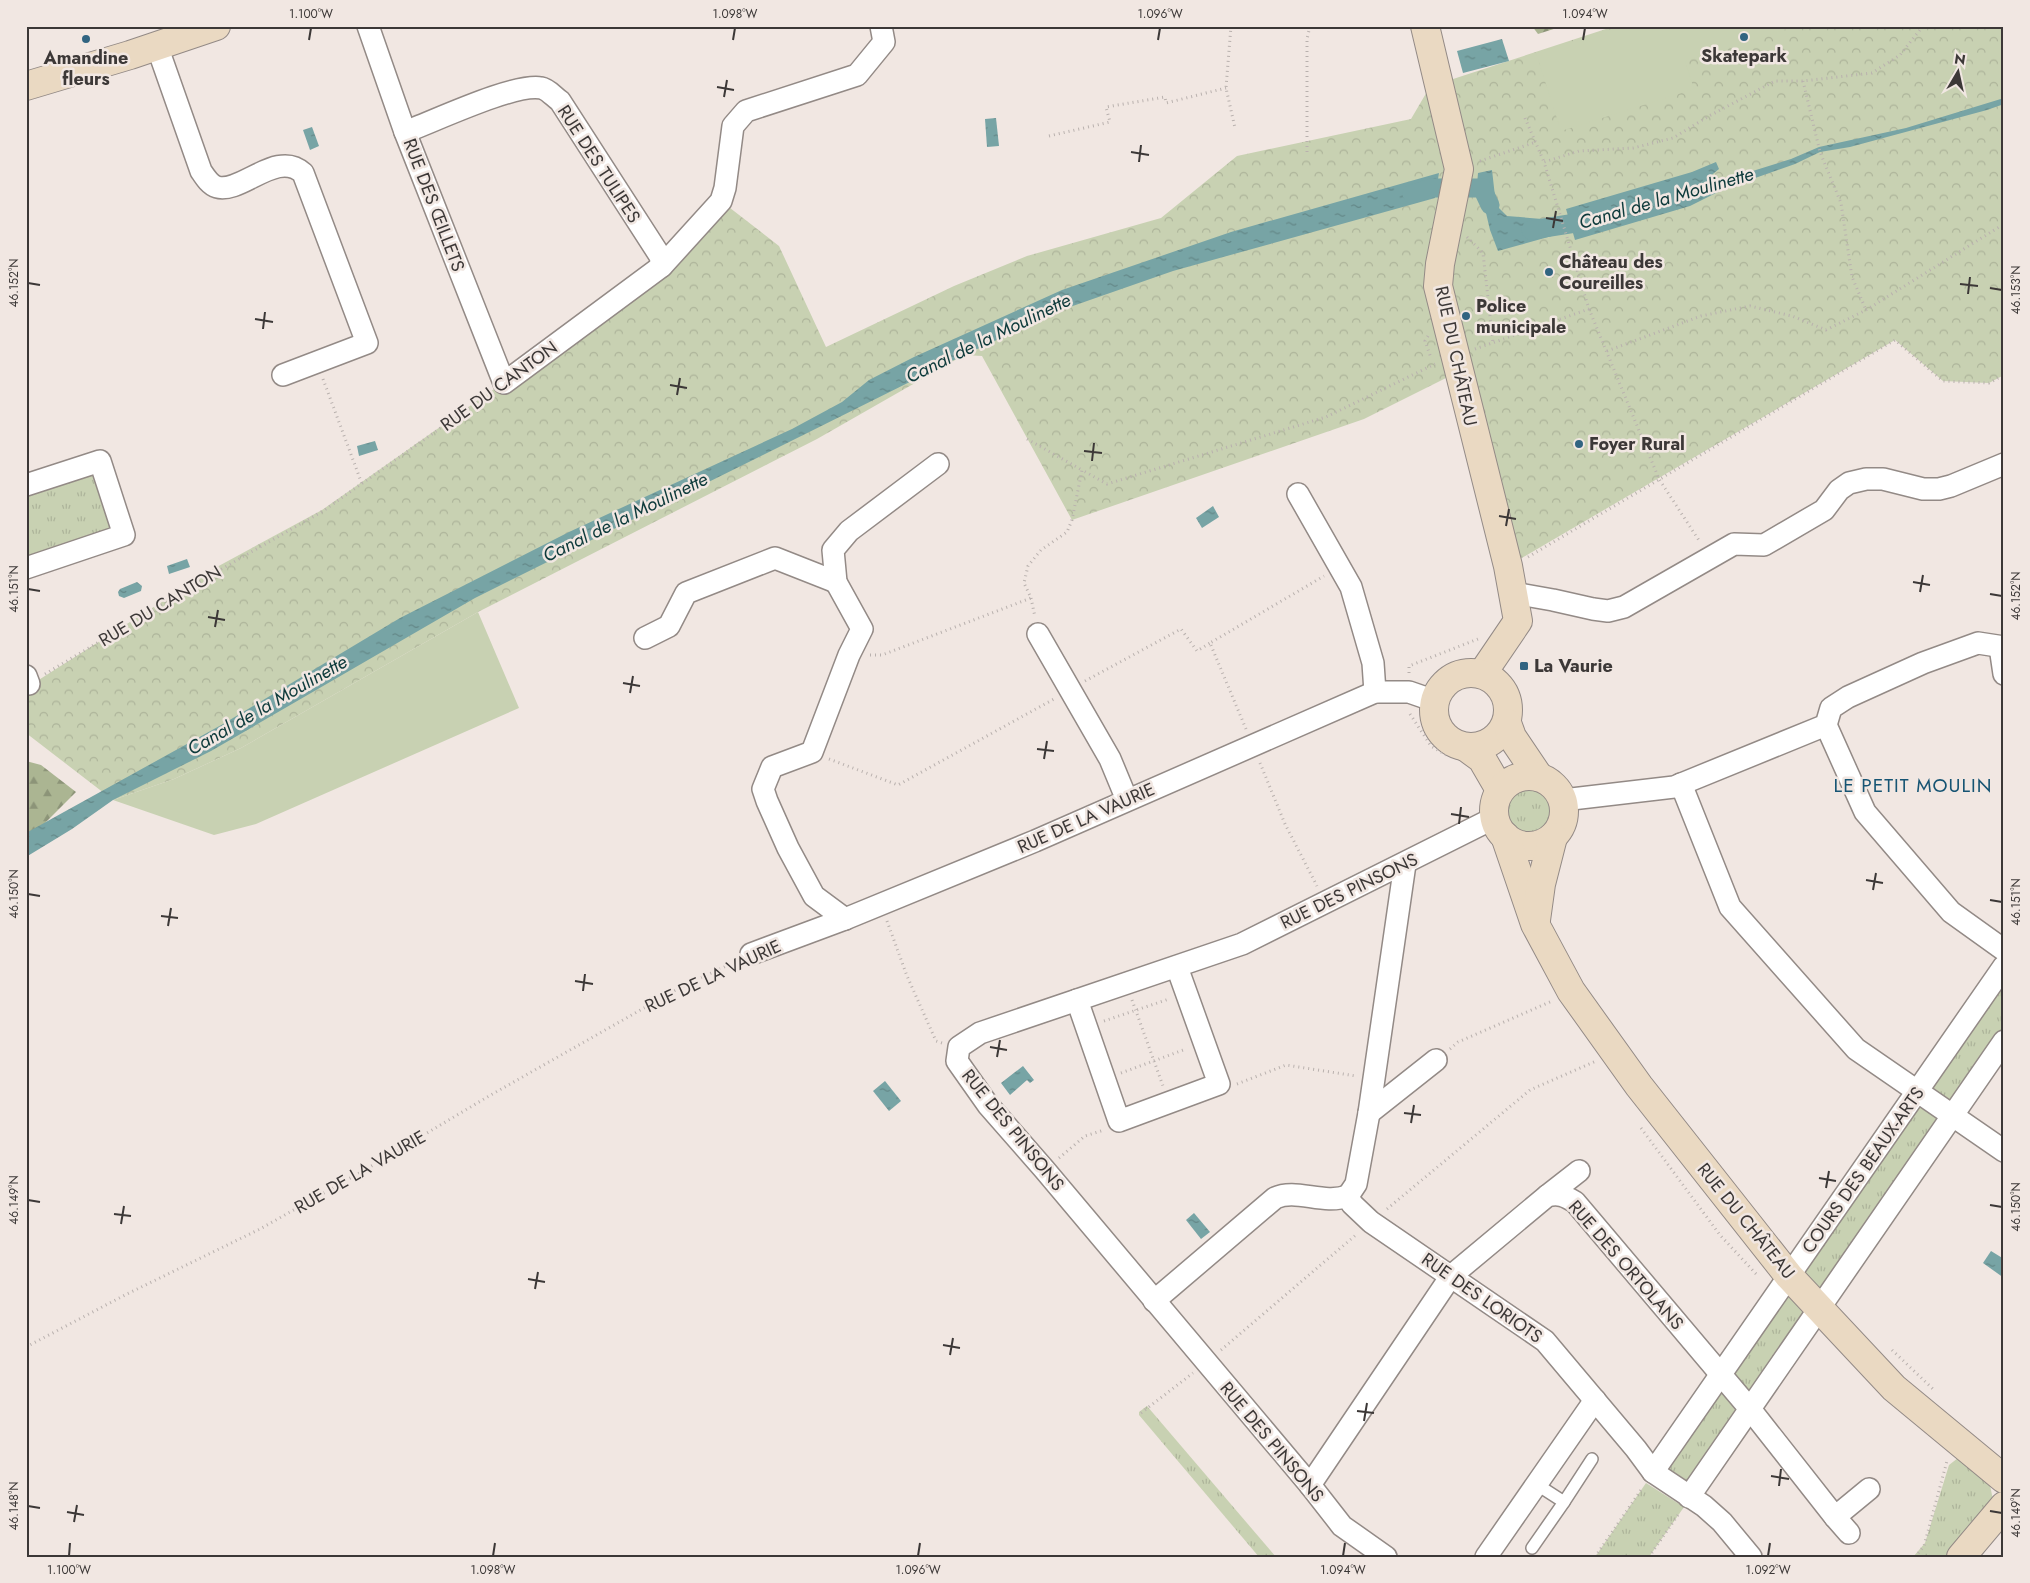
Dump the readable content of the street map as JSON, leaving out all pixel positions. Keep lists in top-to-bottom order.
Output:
{
  "streets": {
    "street": [
      "RUE DES TULIPES",
      "RUE DES ŒILLETS",
      "RUE DU CHÂTEAU",
      "RUE DU CANTON",
      "RUE DE LA VAURIE",
      "RUE DES PINSONS",
      "COURS DES BEAUX-ARTS",
      "RUE DES ORTOLANS",
      "RUE DES LORIOTS"
    ]
  },
  "crossings": [
    ["RUE DES TULIPES", "RUE DES ŒILLETS"],
    ["RUE DES TULIPES", "RUE DU CANTON"],
    ["RUE DES ŒILLETS", "RUE DU CANTON"],
    ["RUE DU CHÂTEAU", "RUE DE LA VAURIE"],
    ["RUE DU CHÂTEAU", "RUE DES PINSONS"],
    ["RUE DU CHÂTEAU", "COURS DES BEAUX-ARTS"],
    ["RUE DES PINSONS", "RUE DES ORTOLANS"],
    ["COURS DES BEAUX-ARTS", "RUE DES ORTOLANS"],
    ["COURS DES BEAUX-ARTS", "RUE DES LORIOTS"],
    ["RUE DES ORTOLANS", "RUE DES LORIOTS"]
  ],
  "districts": ["LE PETIT MOULIN"],
  "water": ["Canal de la Moulinette"],
  "places": {
    "other": [
      "Skatepark",
      "Amandine fleurs",
      "Château des Coureilles",
      "Police municipale",
      "Foyer Rural"
    ],
    "transit": ["La Vaurie"]
  },
  "north": "top",
  "coordinates": [
    "1.100°W",
    "1.098°W",
    "1.096°W",
    "1.094°W",
    "46.152°N",
    "46.153°N",
    "46.151°N",
    "46.150°N",
    "46.149°N",
    "46.148°N",
    "1.092°W"
  ]
}
